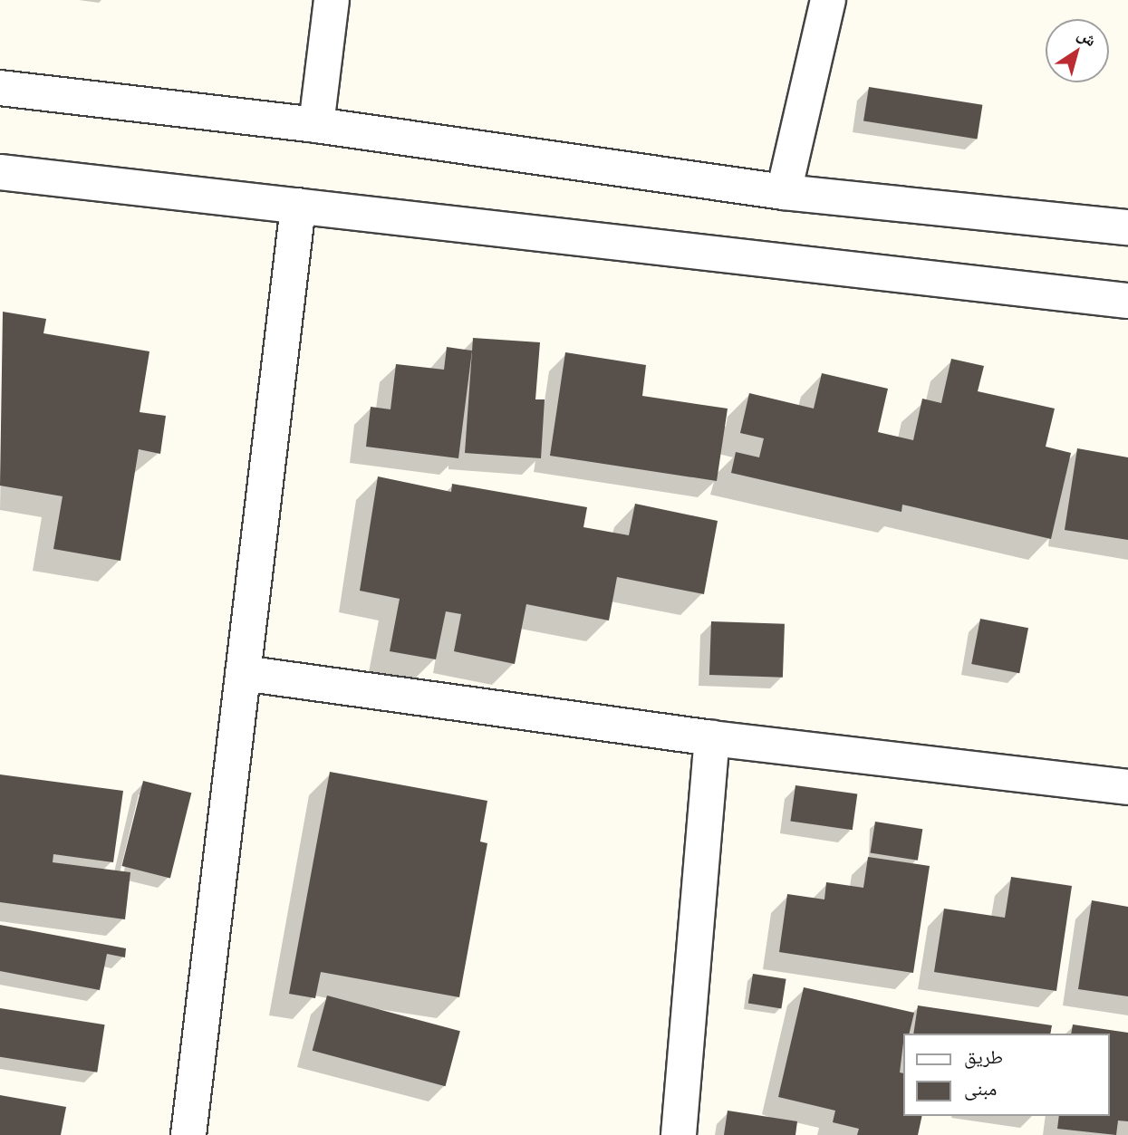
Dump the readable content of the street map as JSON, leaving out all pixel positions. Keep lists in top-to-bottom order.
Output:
{
  "legend": ["طريق", "مبنى"],
  "north": "top right"
}
